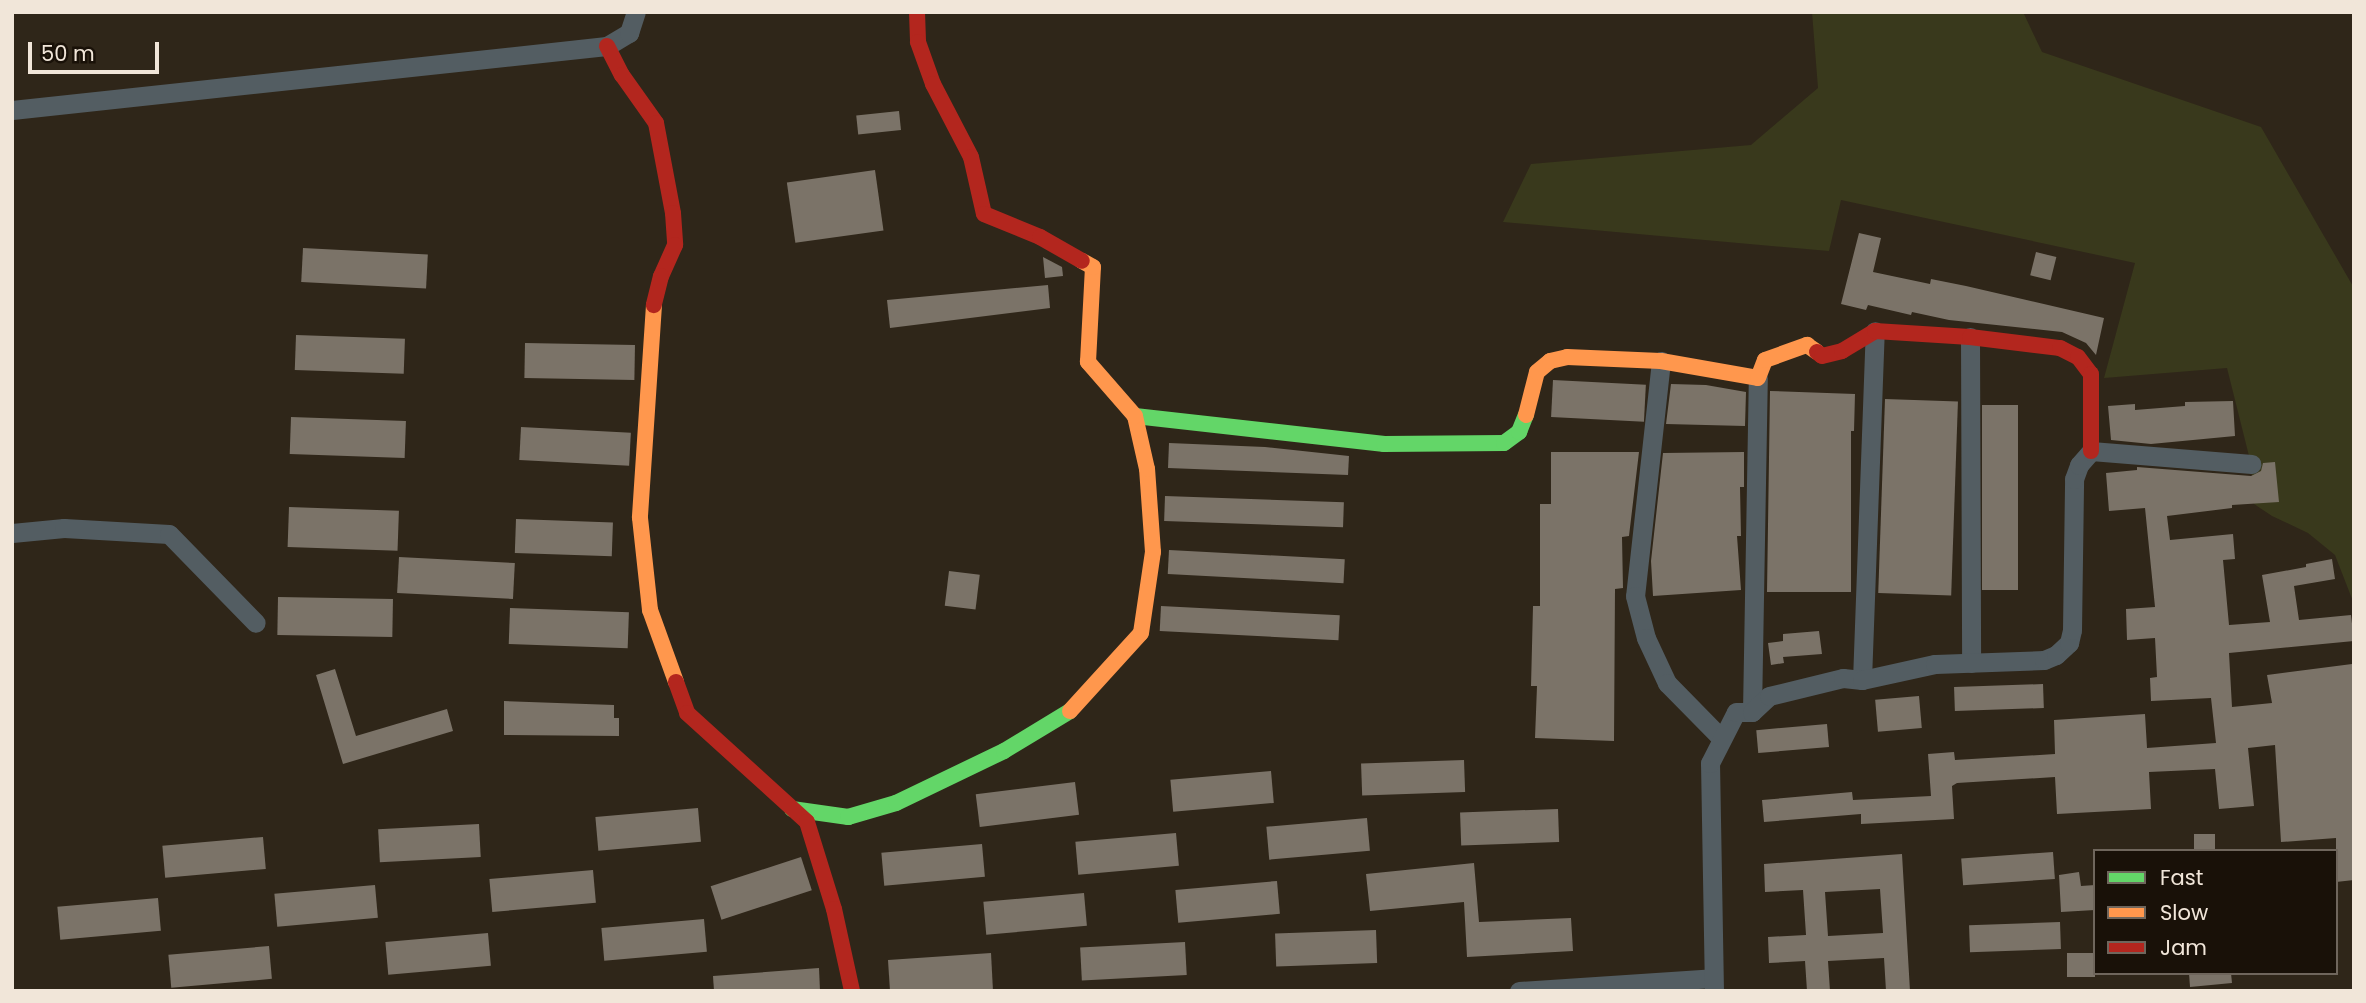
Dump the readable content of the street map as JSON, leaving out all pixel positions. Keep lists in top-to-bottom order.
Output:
{
  "legend": ["Fast", "Slow", "Jam"],
  "scale_bar": "50 m"
}
